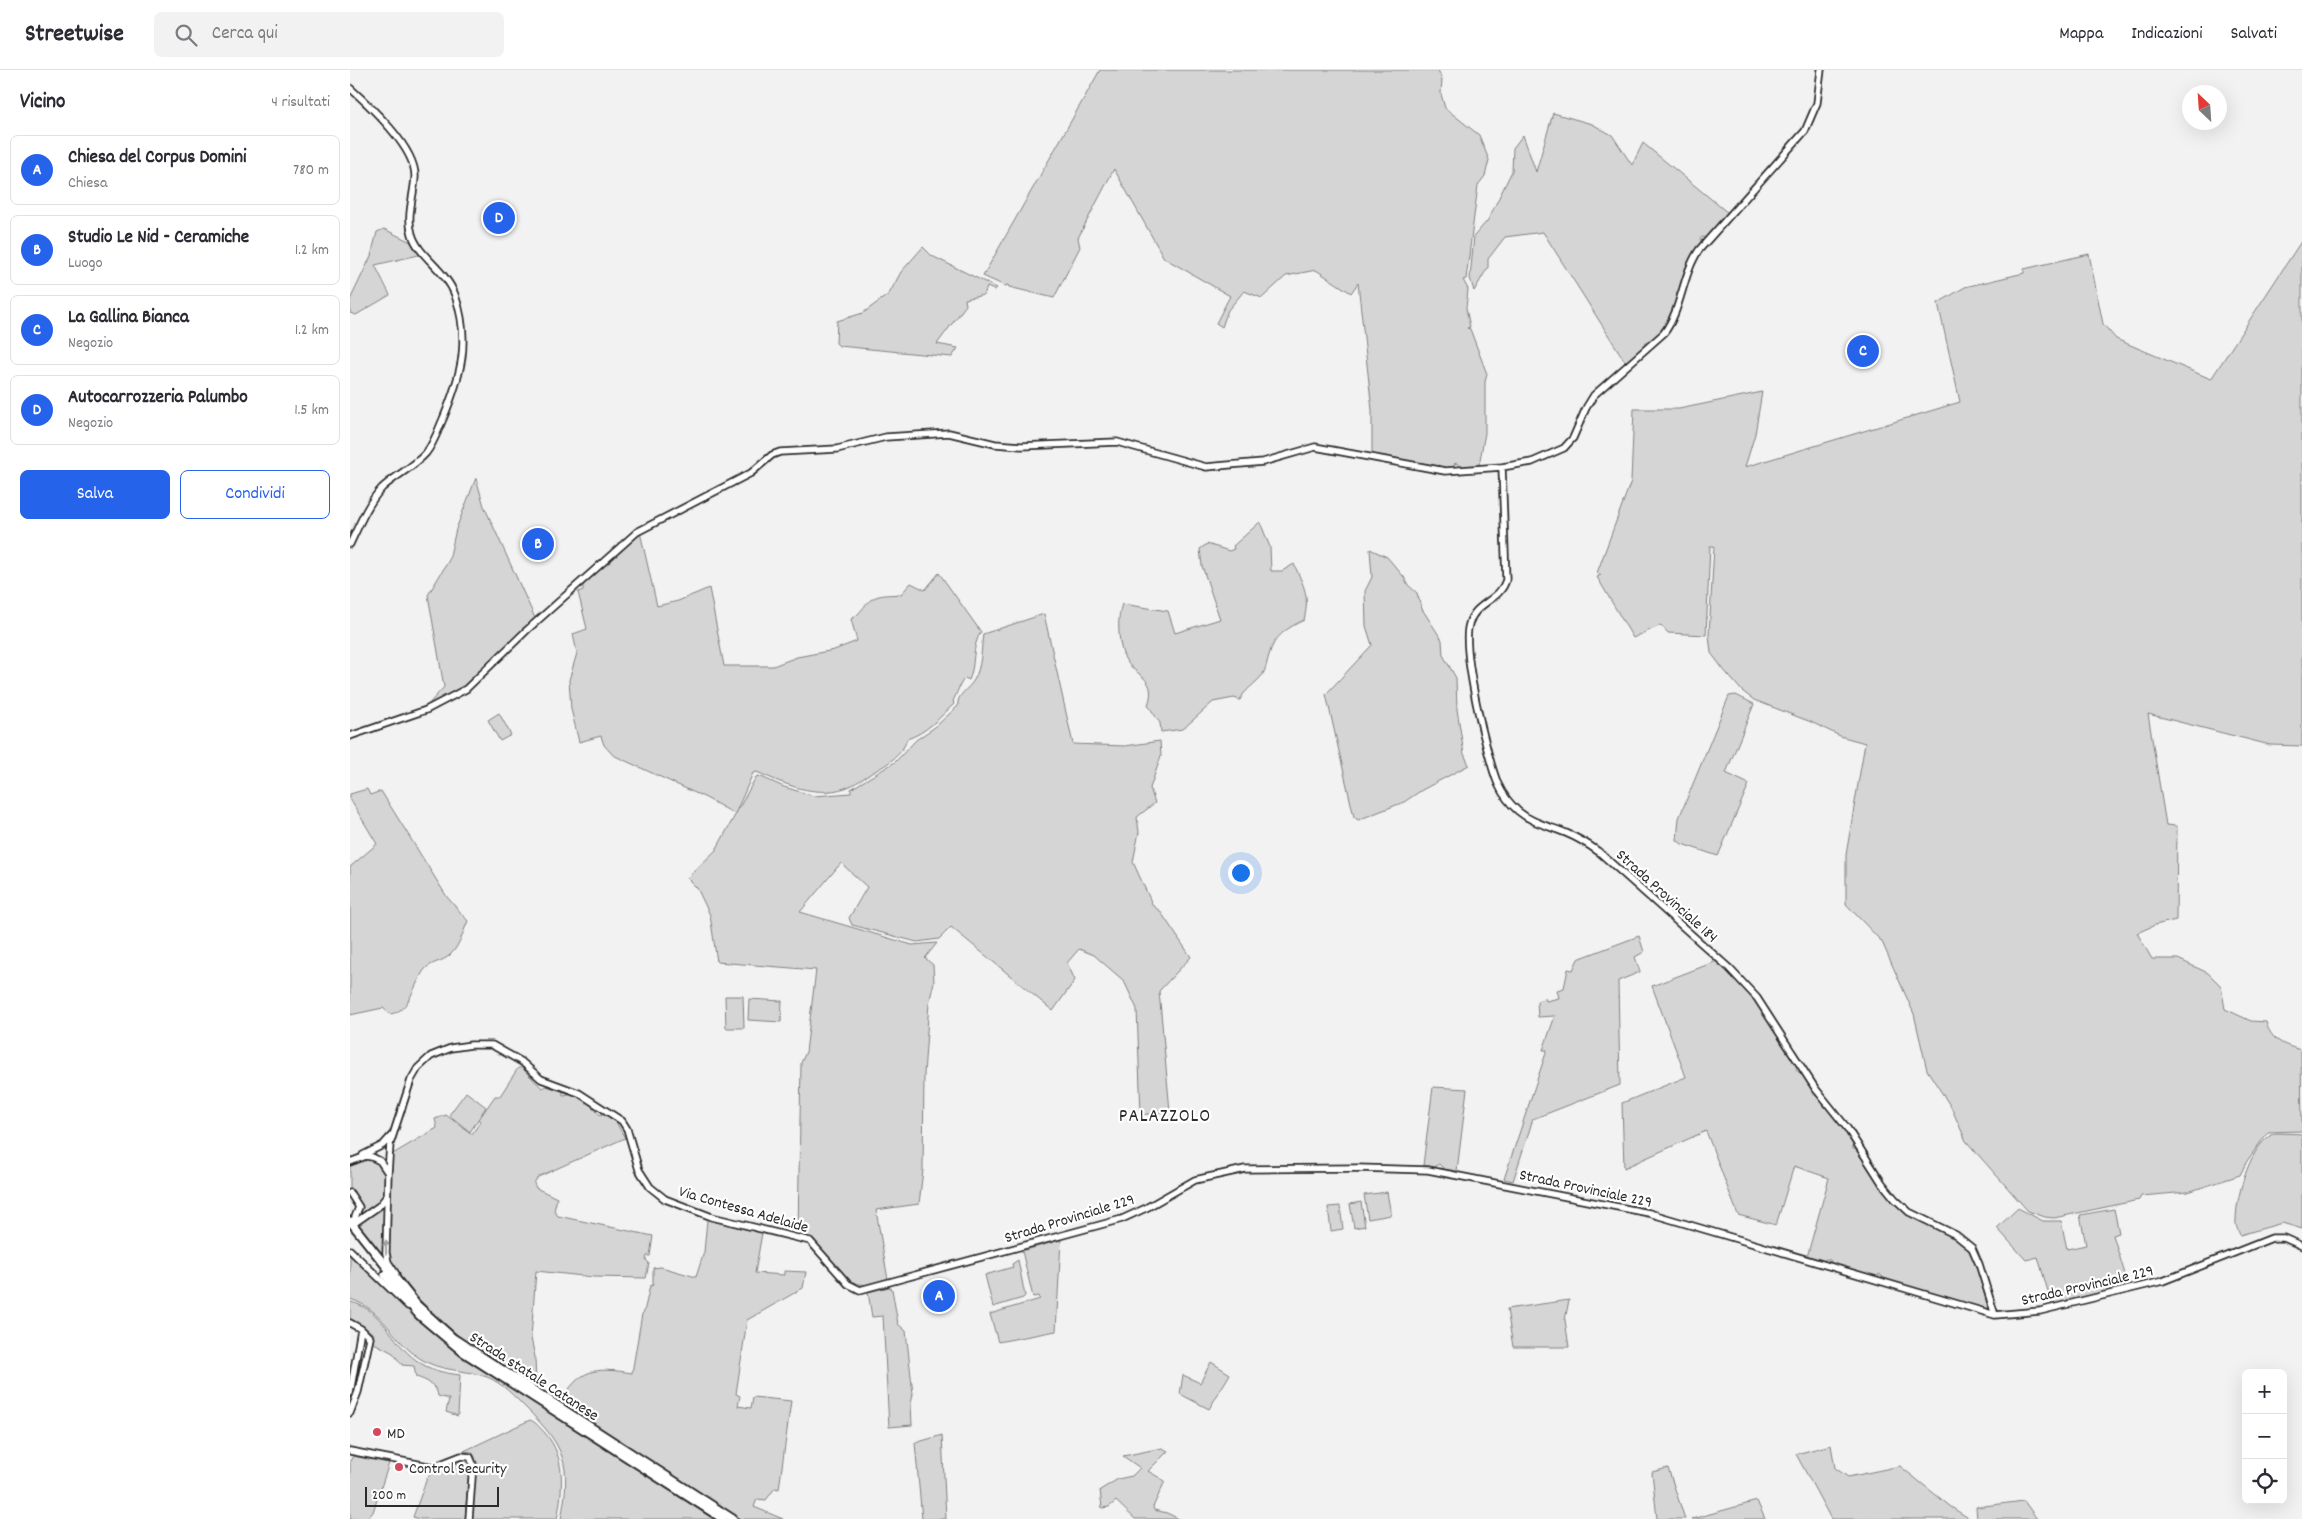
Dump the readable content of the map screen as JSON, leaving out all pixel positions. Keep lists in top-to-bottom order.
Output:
{
  "streets": {
    "main road": ["Strada statale Catanese"],
    "street": ["Strada Provinciale 184", "Strada Provinciale 229", "Via Contessa Adelaide"]
  },
  "crossings": [
    ["Strada Provinciale 184", "Strada Provinciale 229"],
    ["Strada Provinciale 229", "Via Contessa Adelaide"],
    ["Via Contessa Adelaide", "Strada statale Catanese"]
  ],
  "districts": ["PALAZZOLO"],
  "places": ["MD", "Control Security"],
  "scale_bar": "200 m",
  "north": "top left",
  "page": {
    "header": "Streetwise",
    "search": "Cerca qui",
    "nav": ["Mappa", "Indicazioni", "Salvati"],
    "heading": ["Vicino", "4 risultati"],
    "list": [
      {
        "mark": "A",
        "name": "Chiesa del Corpus Domini",
        "note": "Chiesa",
        "value": "780 m"
      },
      {
        "mark": "B",
        "name": "Studio Le Nid - Ceramiche",
        "note": "Luogo",
        "value": "1.2 km"
      },
      {
        "mark": "C",
        "name": "La Gallina Bianca",
        "note": "Negozio",
        "value": "1.2 km"
      },
      {
        "mark": "D",
        "name": "Autocarrozzeria Palumbo",
        "note": "Negozio",
        "value": "1.5 km"
      }
    ],
    "pins": [
      "D",
      "C",
      "B",
      "A"
    ],
    "buttons": ["Salva", "Condividi"],
    "map_buttons": ["+", "−"],
    "scale": "200 m"
  }
}
